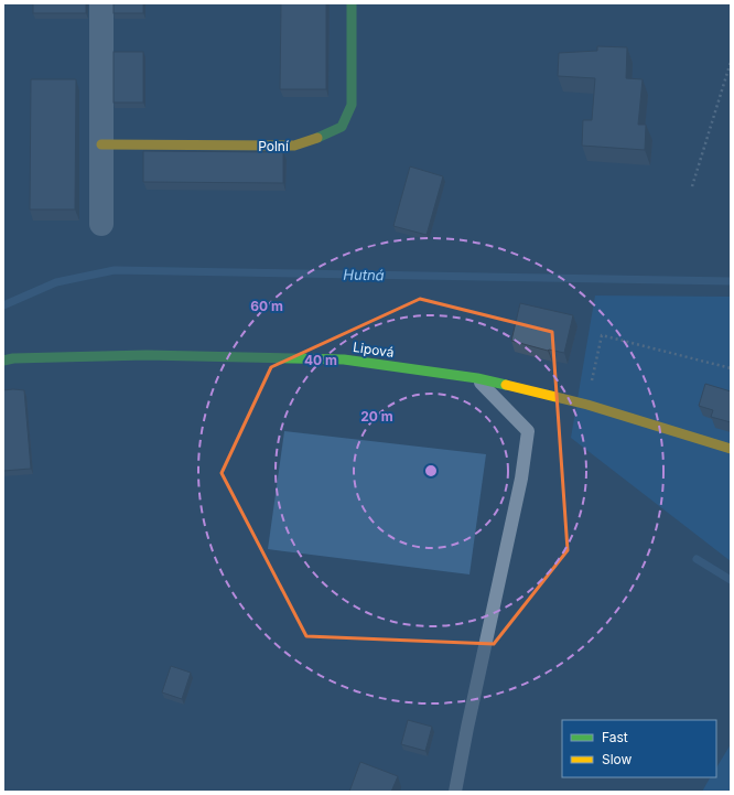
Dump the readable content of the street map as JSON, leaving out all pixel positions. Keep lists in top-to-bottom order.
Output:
{
  "streets": {
    "street": ["Polní", "Lipová"]
  },
  "water": ["Hutná"],
  "legend": ["Fast", "Slow"],
  "rings": ["60 m", "40 m", "20 m"]
}
